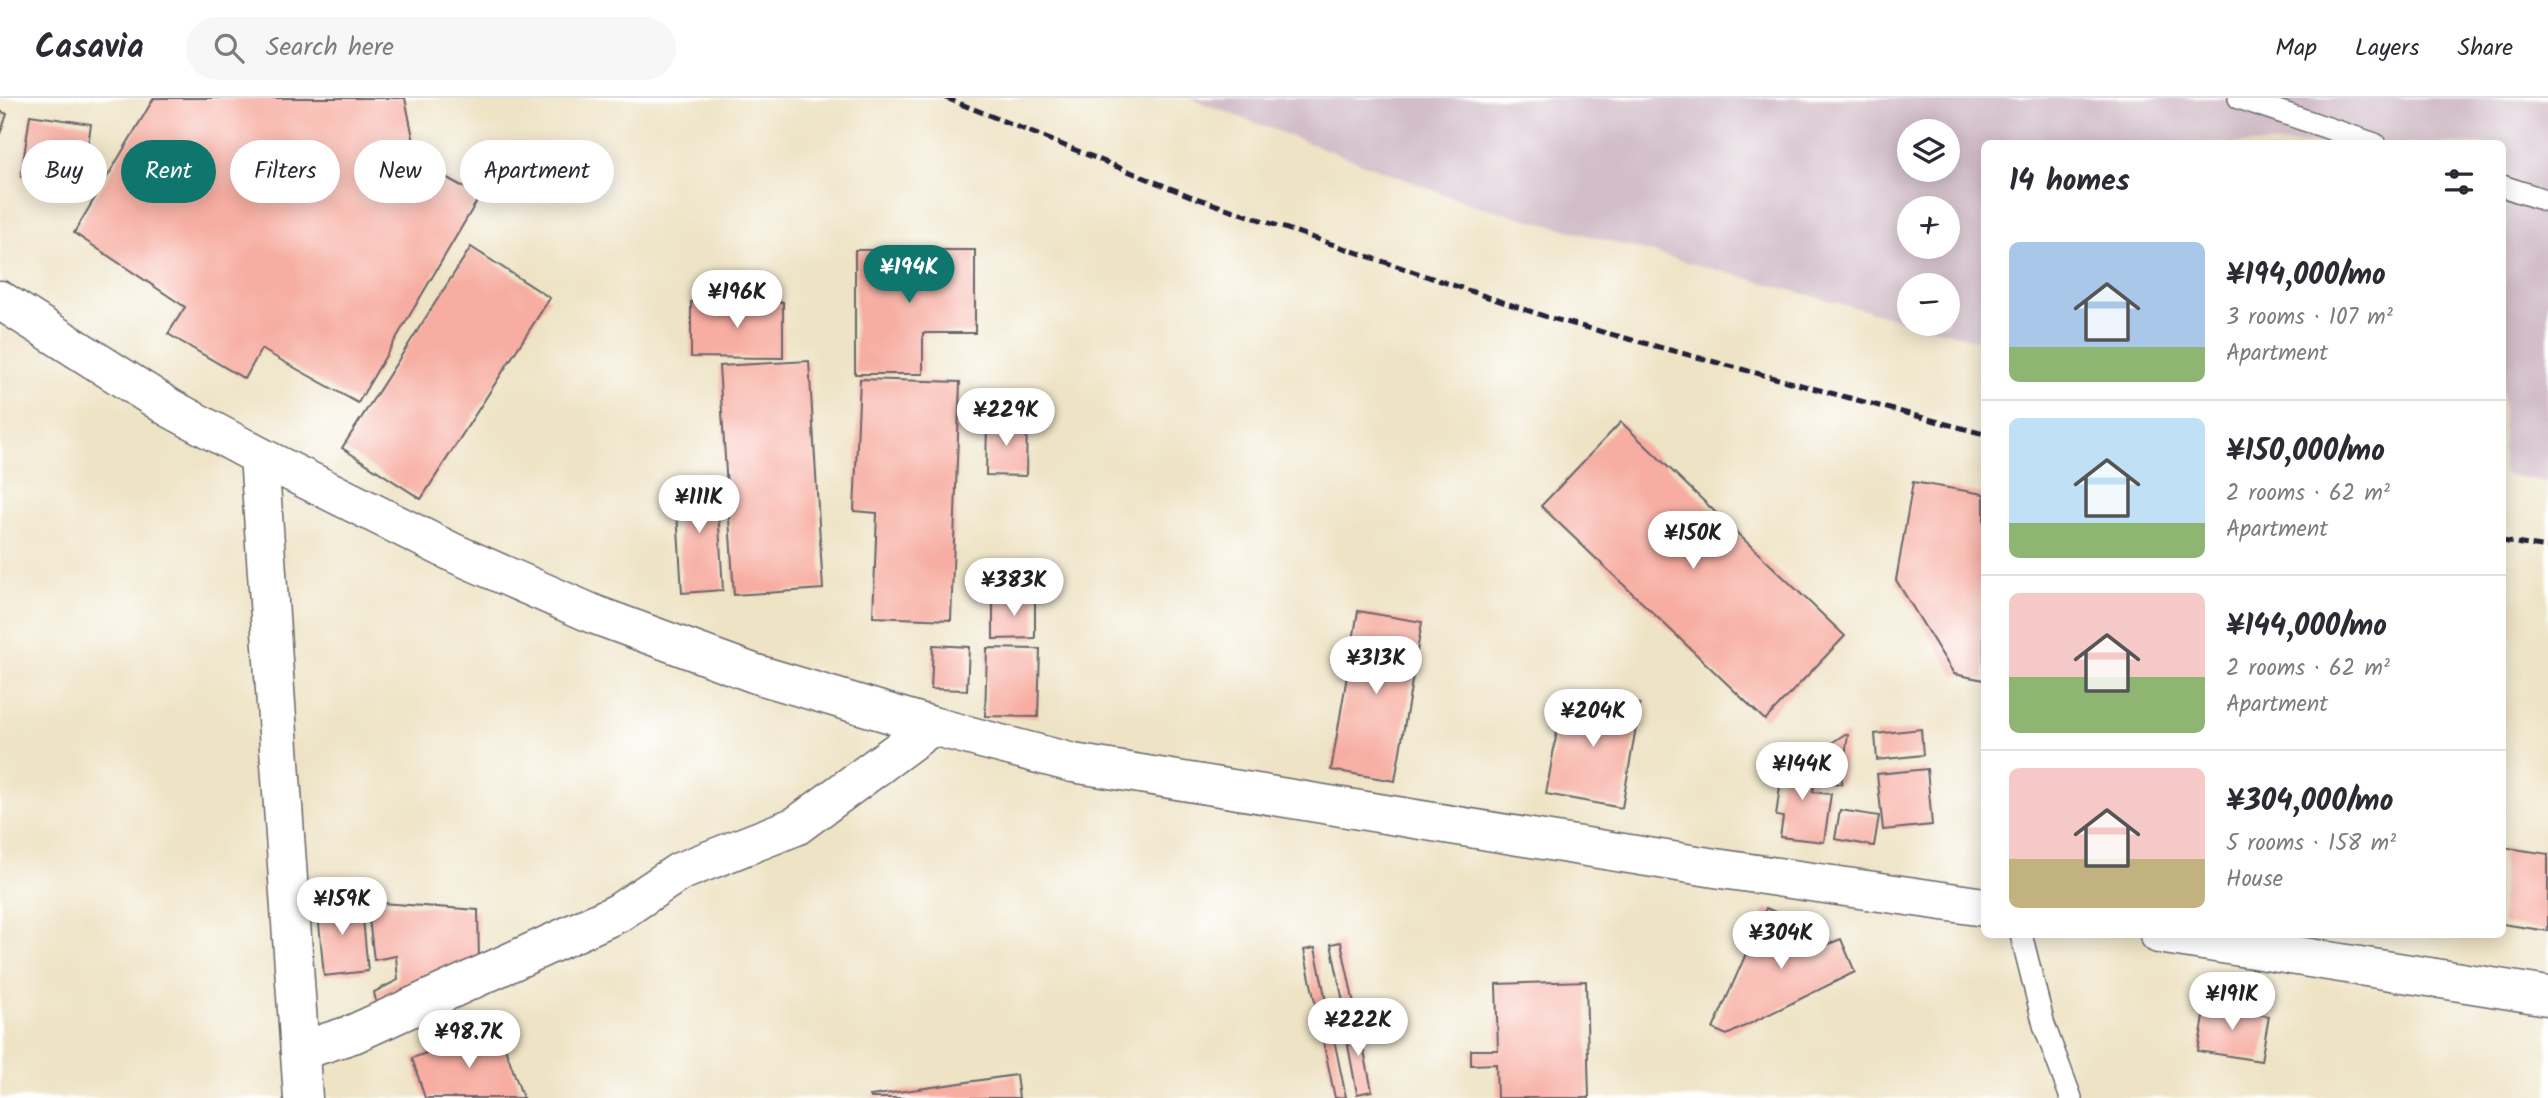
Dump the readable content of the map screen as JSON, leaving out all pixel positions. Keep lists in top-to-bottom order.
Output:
{
  "page": {
    "header": "Casavia",
    "search": "Search here",
    "nav": ["Map", "Layers", "Share"],
    "map_buttons": ["+", "−"],
    "chip": [
      "Buy",
      "Rent",
      "Filters",
      "New",
      "Apartment"
    ],
    "heading": "14 homes",
    "list": [
      {
        "name": "¥194,000/mo",
        "note": "3 rooms · 107 m² · Apartment"
      },
      {
        "name": "¥150,000/mo",
        "note": "2 rooms · 62 m² · Apartment"
      },
      {
        "name": "¥144,000/mo",
        "note": "2 rooms · 62 m² · Apartment"
      },
      {
        "name": "¥304,000/mo",
        "note": "5 rooms · 158 m² · House"
      }
    ],
    "price": [
      "¥194K",
      "¥196K",
      "¥229K",
      "¥111K",
      "¥150K",
      "¥383K",
      "¥313K",
      "¥204K",
      "¥144K",
      "¥159K",
      "¥304K",
      "¥191K",
      "¥222K",
      "¥98.7K"
    ]
  }
}
